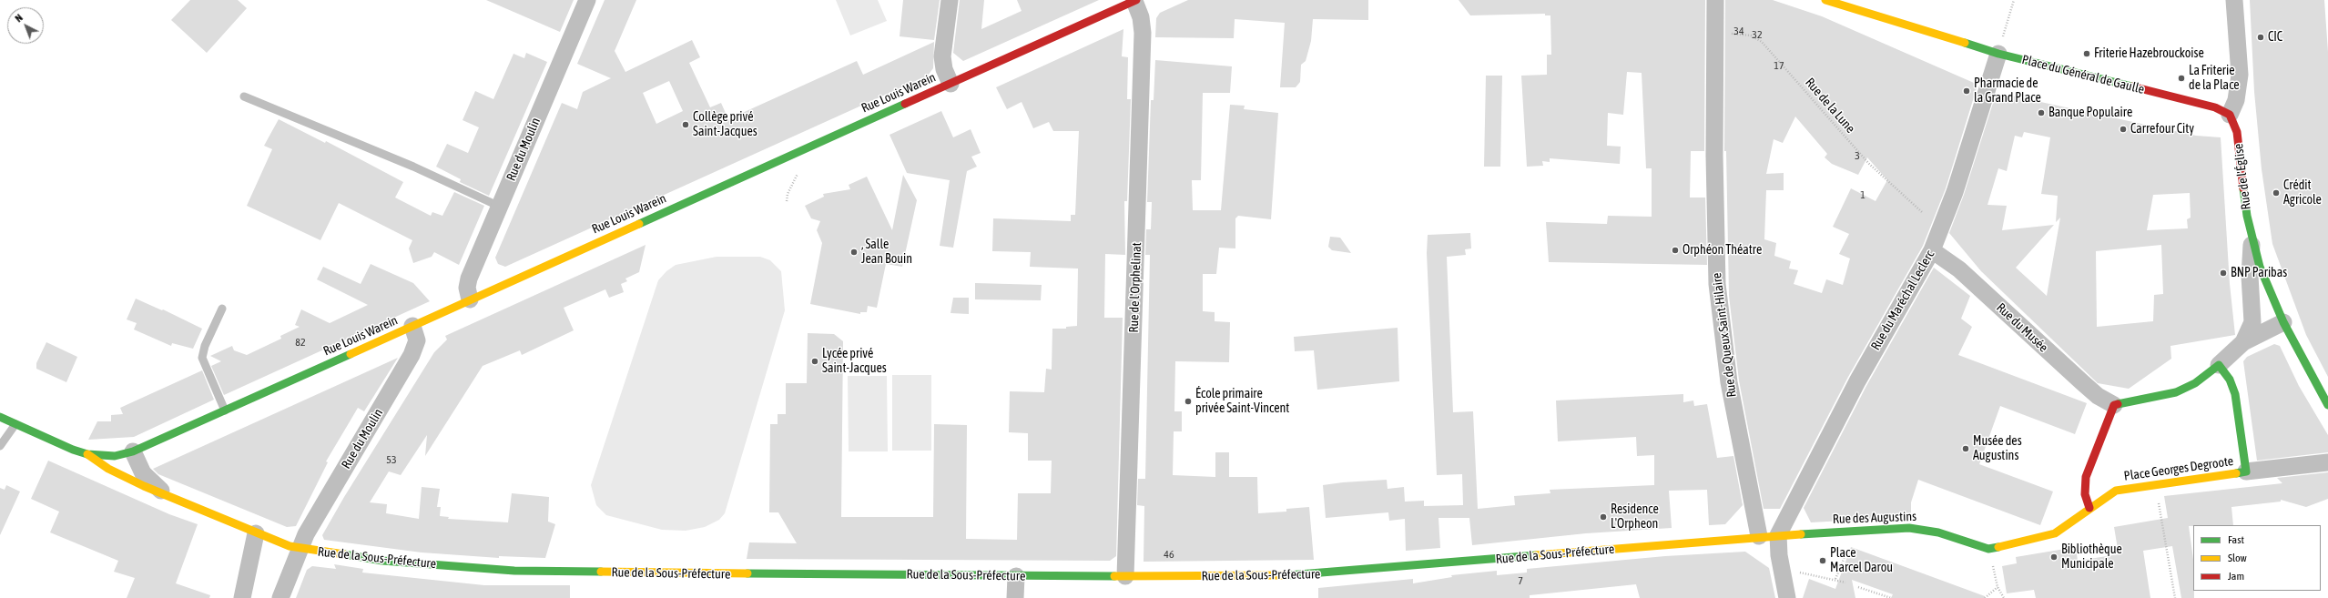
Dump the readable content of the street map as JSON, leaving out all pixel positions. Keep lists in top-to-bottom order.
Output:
{
  "streets": {
    "street": [
      "Place du Général de Gaulle",
      "Rue Louis Warein",
      "Rue du Moulin",
      "Rue de l'Église",
      "Rue de l'Orphelinat",
      "Rue du Maréchal Leclerc",
      "Rue du Musée",
      "Rue de Queux Saint-Hilaire",
      "Place Georges Degroote",
      "Rue des Augustins",
      "Rue de la Sous-Préfecture"
    ],
    "path": ["Rue de la Lune"]
  },
  "crossings": [
    ["Place du Général de Gaulle", "Rue de l'Église"],
    ["Place du Général de Gaulle", "Rue du Maréchal Leclerc"],
    ["Rue Louis Warein", "Rue du Moulin"],
    ["Rue Louis Warein", "Rue de l'Orphelinat"],
    ["Rue Louis Warein", "Rue de la Sous-Préfecture"],
    ["Rue de la Lune", "Rue de Queux Saint-Hilaire"],
    ["Rue du Moulin", "Rue de la Sous-Préfecture"],
    ["Rue de l'Église", "Place Georges Degroote"],
    ["Rue de l'Orphelinat", "Rue de la Sous-Préfecture"],
    ["Rue du Maréchal Leclerc", "Rue du Musée"],
    ["Rue du Maréchal Leclerc", "Rue des Augustins"],
    ["Rue du Maréchal Leclerc", "Rue de la Sous-Préfecture"],
    ["Rue de Queux Saint-Hilaire", "Rue de la Sous-Préfecture"],
    ["Place Georges Degroote", "Rue des Augustins"],
    ["Rue des Augustins", "Rue de la Sous-Préfecture"]
  ],
  "places": [
    "CIC",
    "Friterie Hazebrouckoise",
    "La Friterie de la Place",
    "Pharmacie de la Grand Place",
    "Banque Populaire",
    "Collège privé Saint-Jacques",
    "Carrefour City",
    "Crédit Agricole",
    "Orphéon Théatre",
    ", Salle Jean Bouin",
    "BNP Paribas",
    "Lycée privé Saint-Jacques",
    "École primaire privée Saint-Vincent",
    "Musée des Augustins",
    "Residence L'Orpheon",
    "Bibliothèque Municipale",
    "Place Marcel Darou"
  ],
  "house_numbers": [
    "34",
    "32",
    "17",
    "3",
    "1",
    "82",
    "53",
    "46",
    "7"
  ],
  "legend": ["Fast", "Slow", "Jam"],
  "north": "top left"
}
